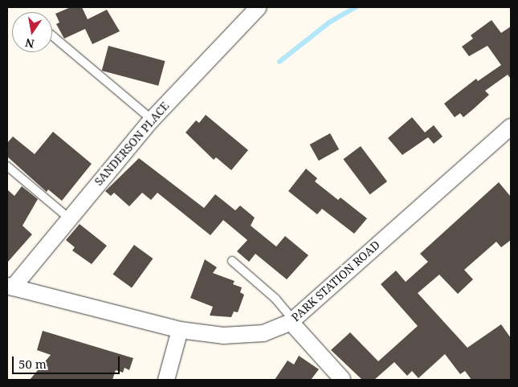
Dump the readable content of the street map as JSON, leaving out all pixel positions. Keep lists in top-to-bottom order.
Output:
{
  "streets": {
    "street": ["SANDERSON PLACE", "PARK STATION ROAD"]
  },
  "crossings": [
    ["SANDERSON PLACE", "PARK STATION ROAD"]
  ],
  "scale_bar": "50 m",
  "north": "bottom"
}
